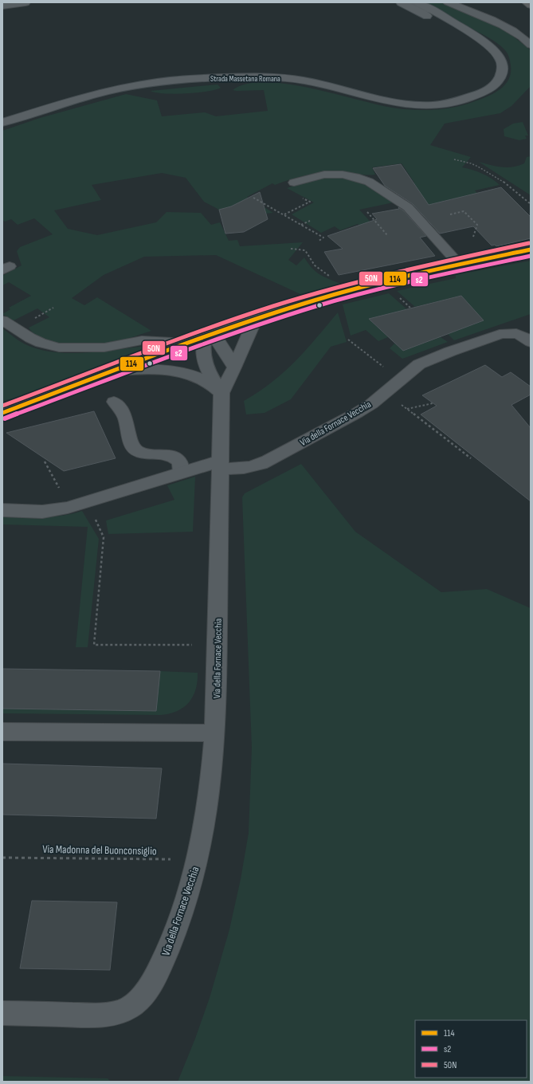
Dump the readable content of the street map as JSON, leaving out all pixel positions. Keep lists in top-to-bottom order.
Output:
{
  "streets": {
    "main road": ["Strada Massetana Romana"],
    "street": ["Via della Fornace Vecchia"],
    "path": ["Via Madonna del Buonconsiglio"]
  },
  "crossings": [
    ["Via della Fornace Vecchia", "Via Madonna del Buonconsiglio"]
  ],
  "lines": ["transit line 50N", "transit line 114", "transit line s2"],
  "legend": ["114", "s2", "50N"]
}
